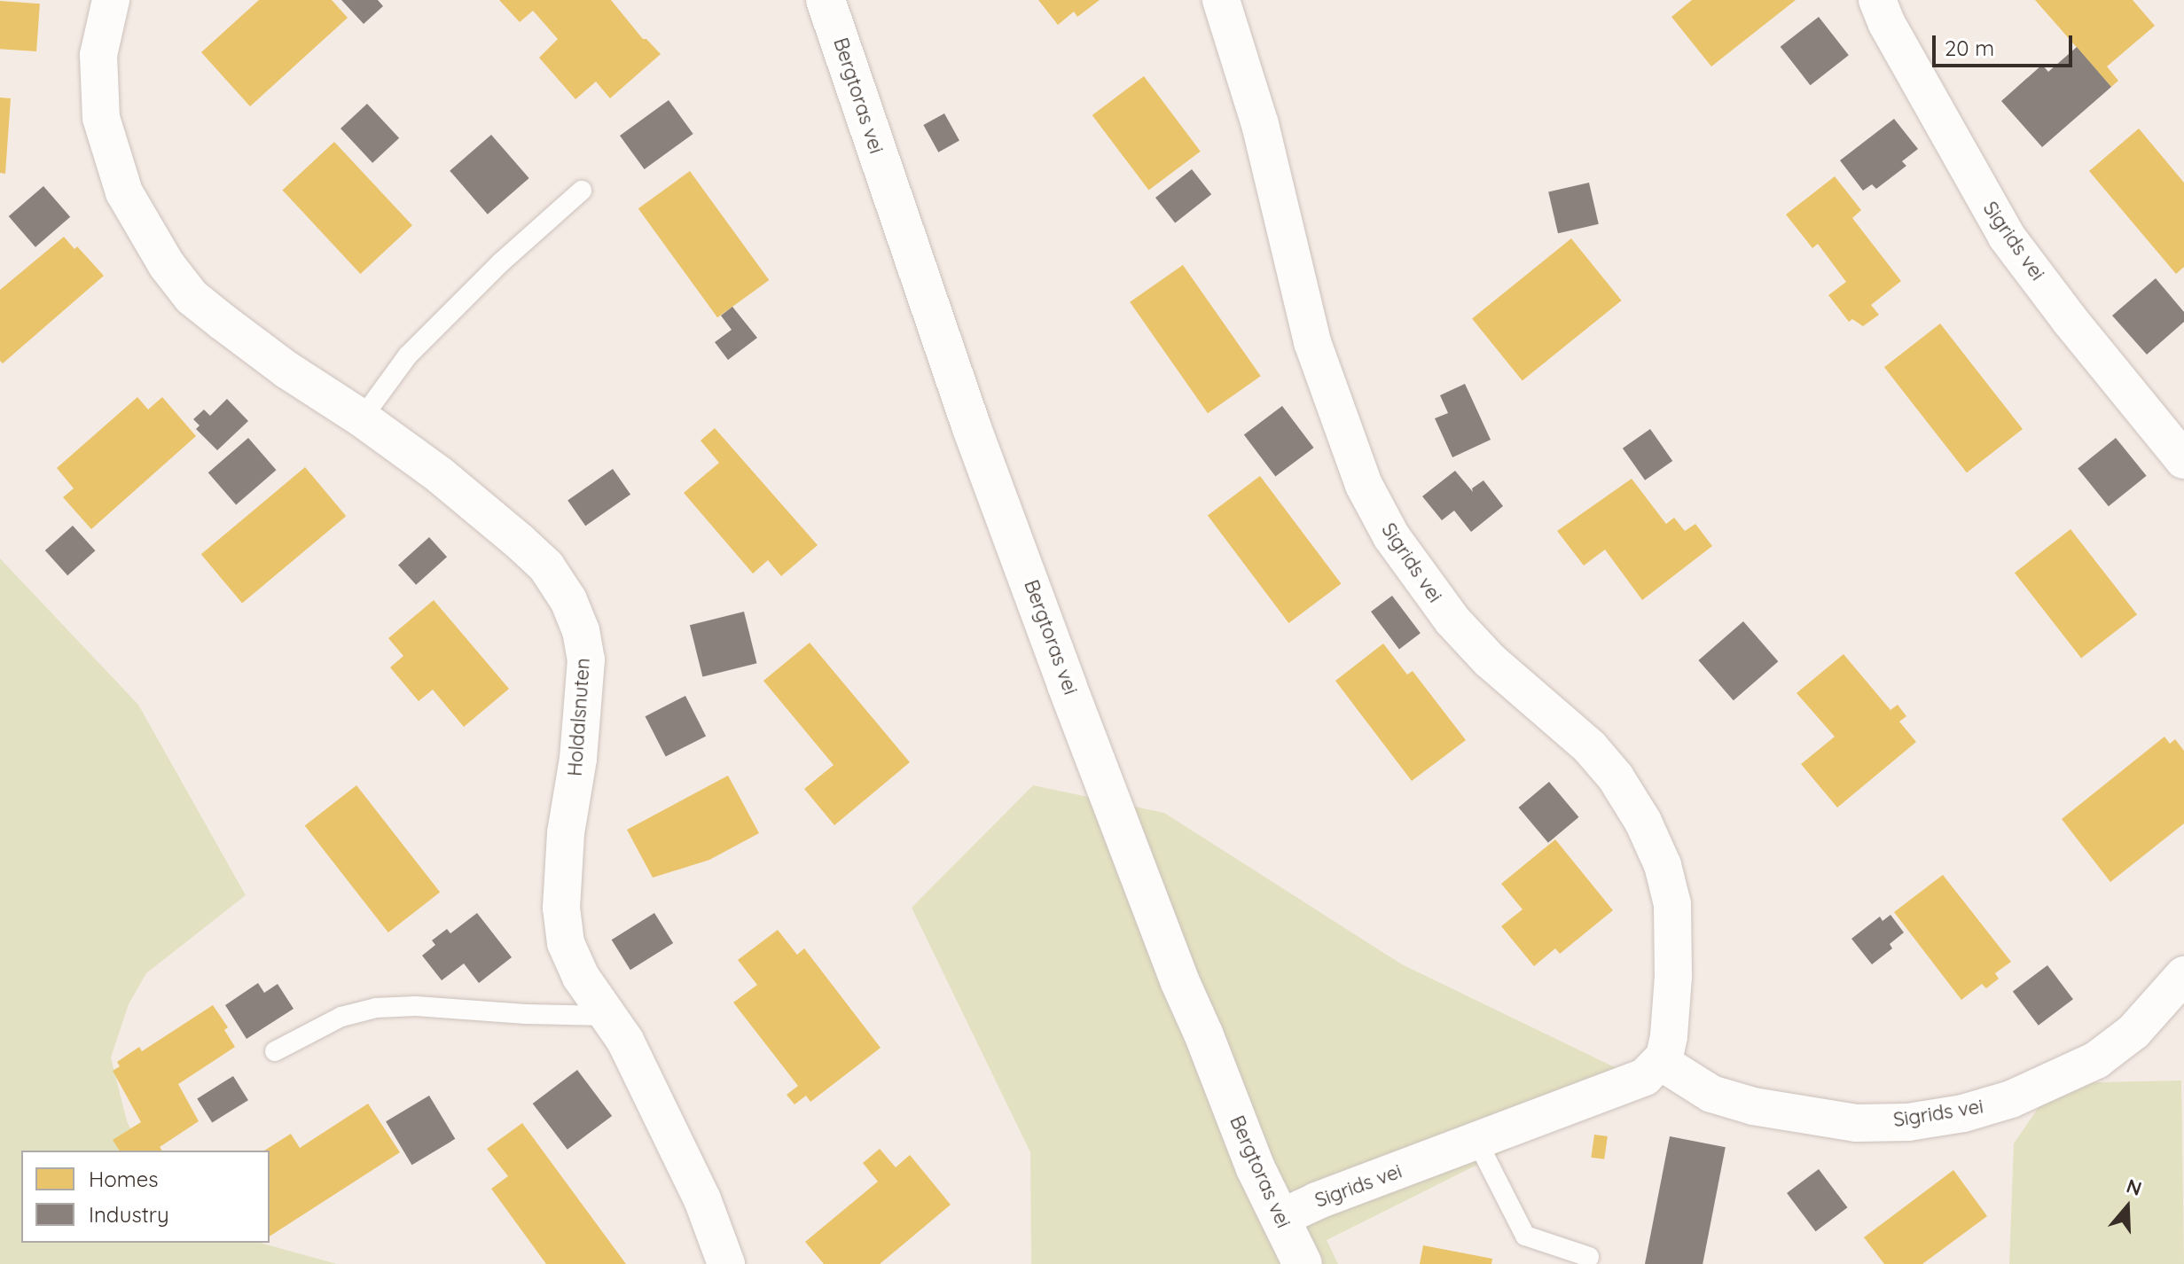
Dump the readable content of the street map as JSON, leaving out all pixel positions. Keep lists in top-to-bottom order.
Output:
{
  "streets": {
    "street": ["Bergtoras vei", "Sigrids vei", "Holdalsnuten"]
  },
  "crossings": [
    ["Bergtoras vei", "Sigrids vei"]
  ],
  "legend": ["Homes", "Industry"],
  "scale_bar": "20 m",
  "north": "top"
}
